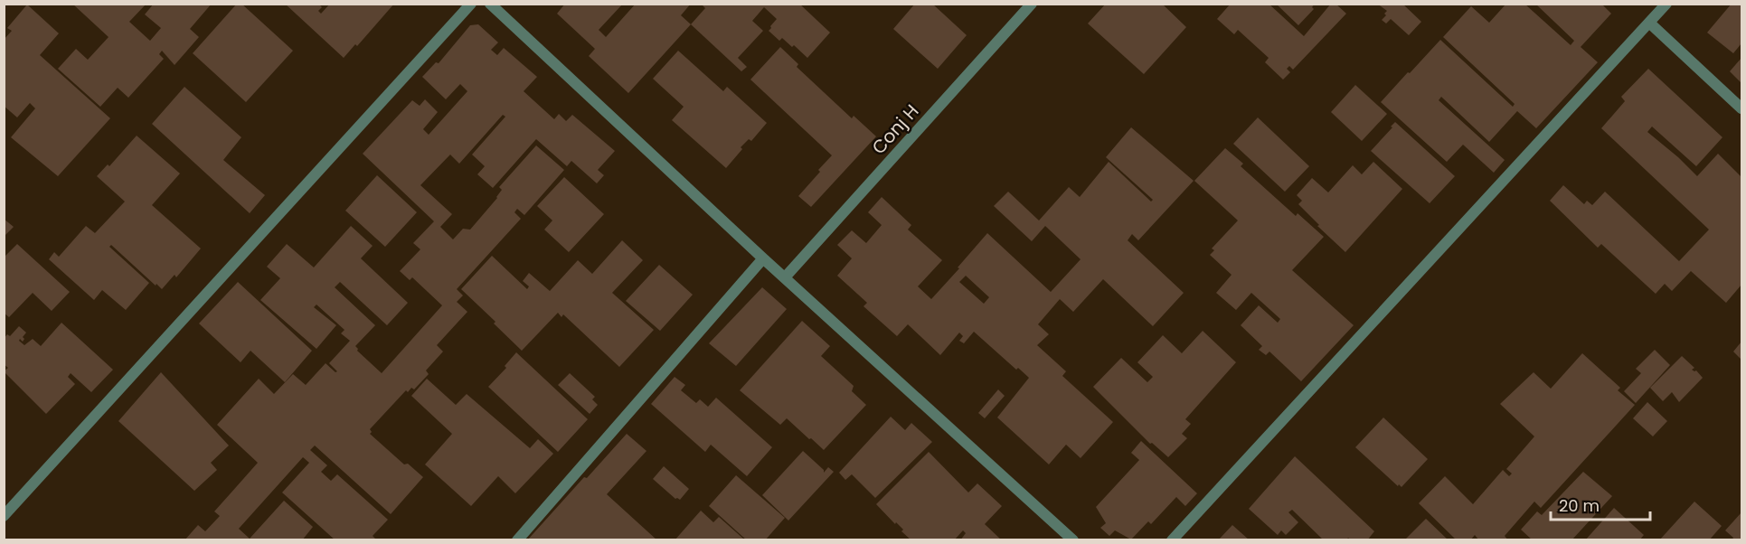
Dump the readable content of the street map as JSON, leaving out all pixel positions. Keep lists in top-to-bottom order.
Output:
{
  "streets": {
    "street": ["Conj H"]
  },
  "scale_bar": "20 m"
}
